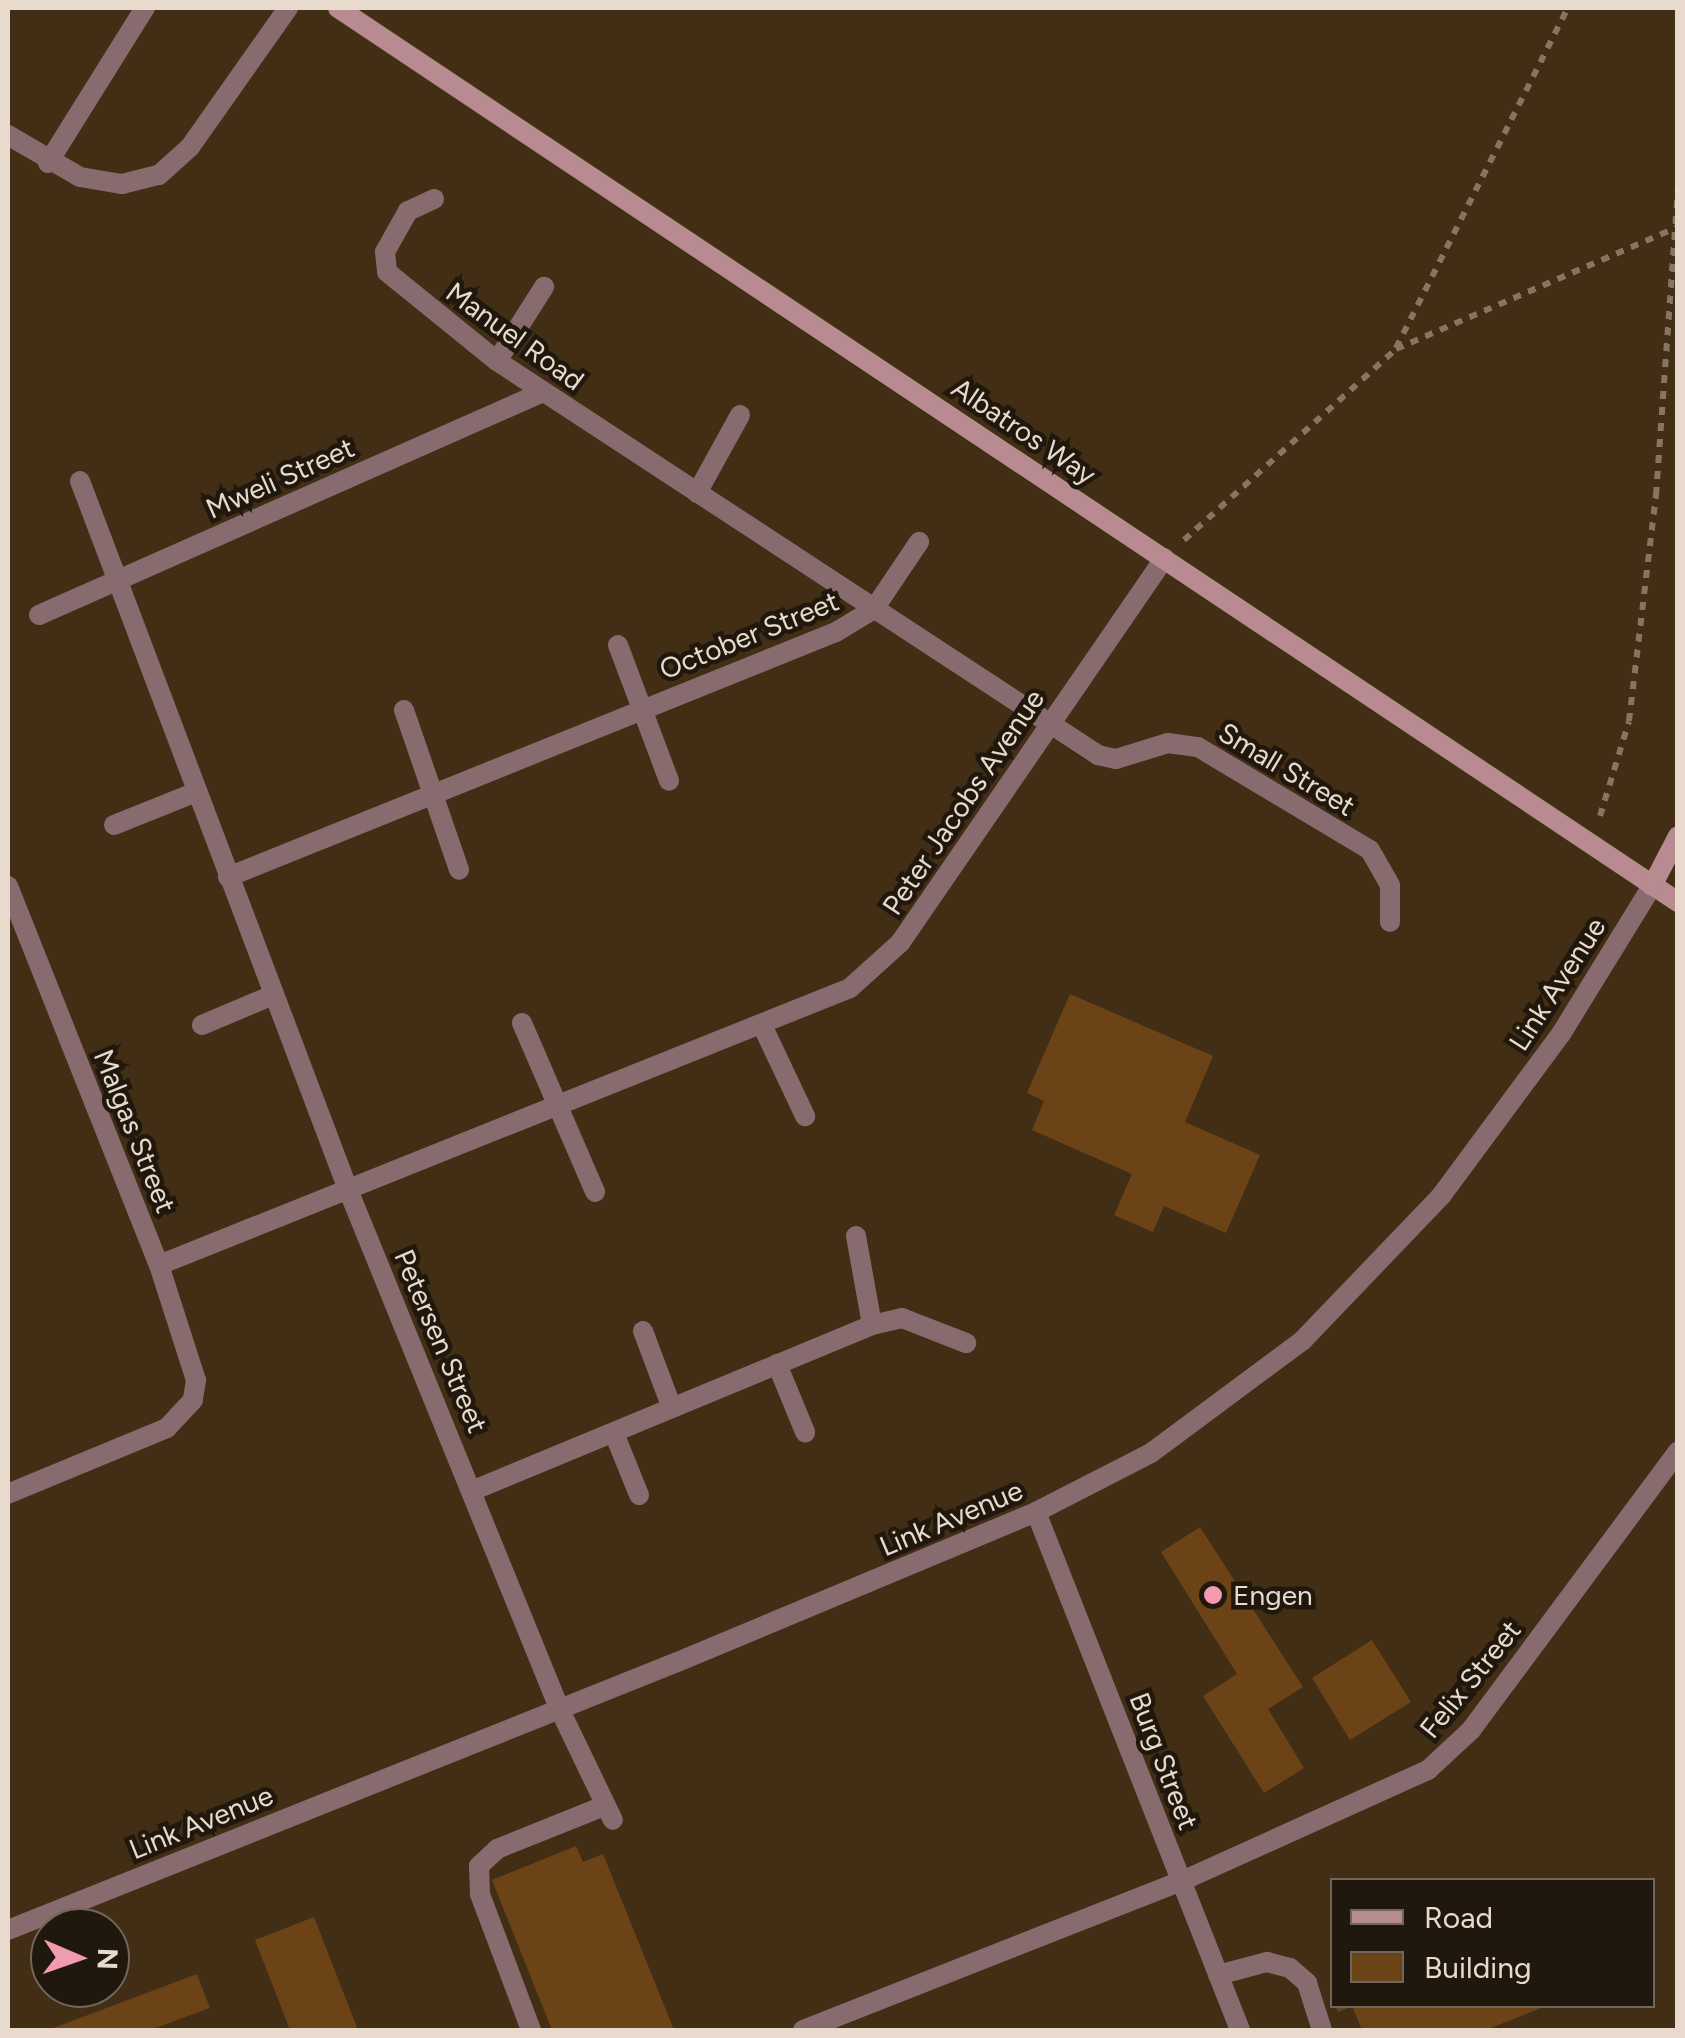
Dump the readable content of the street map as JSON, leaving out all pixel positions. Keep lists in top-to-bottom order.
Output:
{
  "streets": {
    "street": [
      "Manuel Road",
      "Albatros Way",
      "Mweli Street",
      "October Street",
      "Small Street",
      "Peter Jacobs Avenue",
      "Link Avenue",
      "Malgas Street",
      "Petersen Street",
      "Felix Street",
      "Burg Street"
    ]
  },
  "crossings": [
    ["Manuel Road", "Mweli Street"],
    ["Manuel Road", "October Street"],
    ["Manuel Road", "Small Street"],
    ["Manuel Road", "Peter Jacobs Avenue"],
    ["Albatros Way", "Peter Jacobs Avenue"],
    ["Albatros Way", "Link Avenue"],
    ["Mweli Street", "Petersen Street"],
    ["October Street", "Petersen Street"],
    ["Small Street", "Peter Jacobs Avenue"],
    ["Peter Jacobs Avenue", "Malgas Street"],
    ["Peter Jacobs Avenue", "Petersen Street"],
    ["Link Avenue", "Petersen Street"],
    ["Link Avenue", "Burg Street"],
    ["Felix Street", "Burg Street"]
  ],
  "places": ["Engen"],
  "legend": ["Road", "Building"],
  "north": "right"
}
